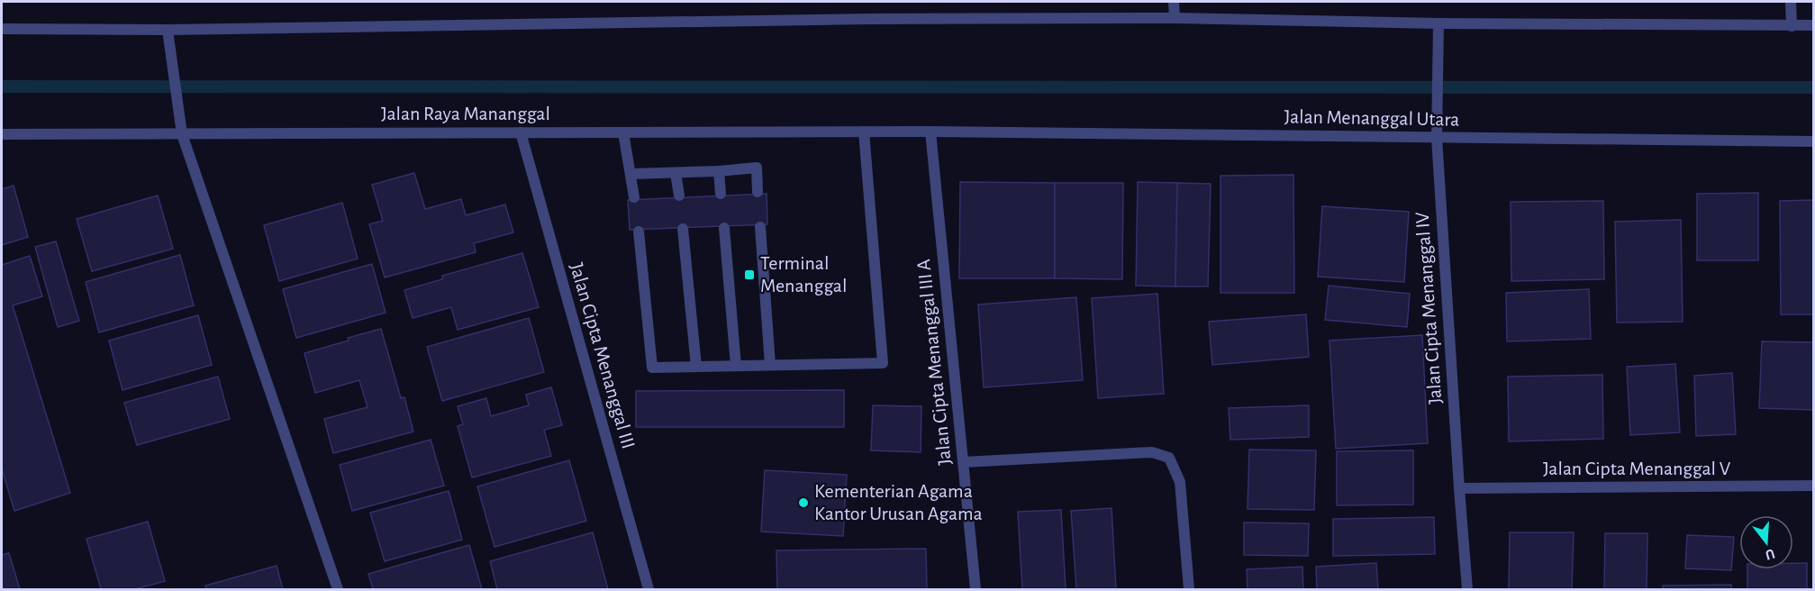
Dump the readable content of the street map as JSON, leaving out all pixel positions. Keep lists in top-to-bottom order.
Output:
{
  "streets": {
    "street": [
      "Jalan Raya Mananggal",
      "Jalan Menanggal Utara",
      "Jalan Cipta Menanggal IV",
      "Jalan Cipta Menanggal III",
      "Jalan Cipta Menanggal III A",
      "Jalan Cipta Menanggal V"
    ]
  },
  "crossings": [
    ["Jalan Raya Mananggal", "Jalan Menanggal Utara"],
    ["Jalan Raya Mananggal", "Jalan Cipta Menanggal III"],
    ["Jalan Raya Mananggal", "Jalan Cipta Menanggal III A"],
    ["Jalan Menanggal Utara", "Jalan Cipta Menanggal IV"],
    ["Jalan Menanggal Utara", "Jalan Cipta Menanggal III A"],
    ["Jalan Cipta Menanggal IV", "Jalan Cipta Menanggal V"]
  ],
  "places": {
    "transit": ["Terminal Menanggal"],
    "other": ["Kementerian Agama Kantor Urusan Agama"]
  },
  "north": "bottom"
}
